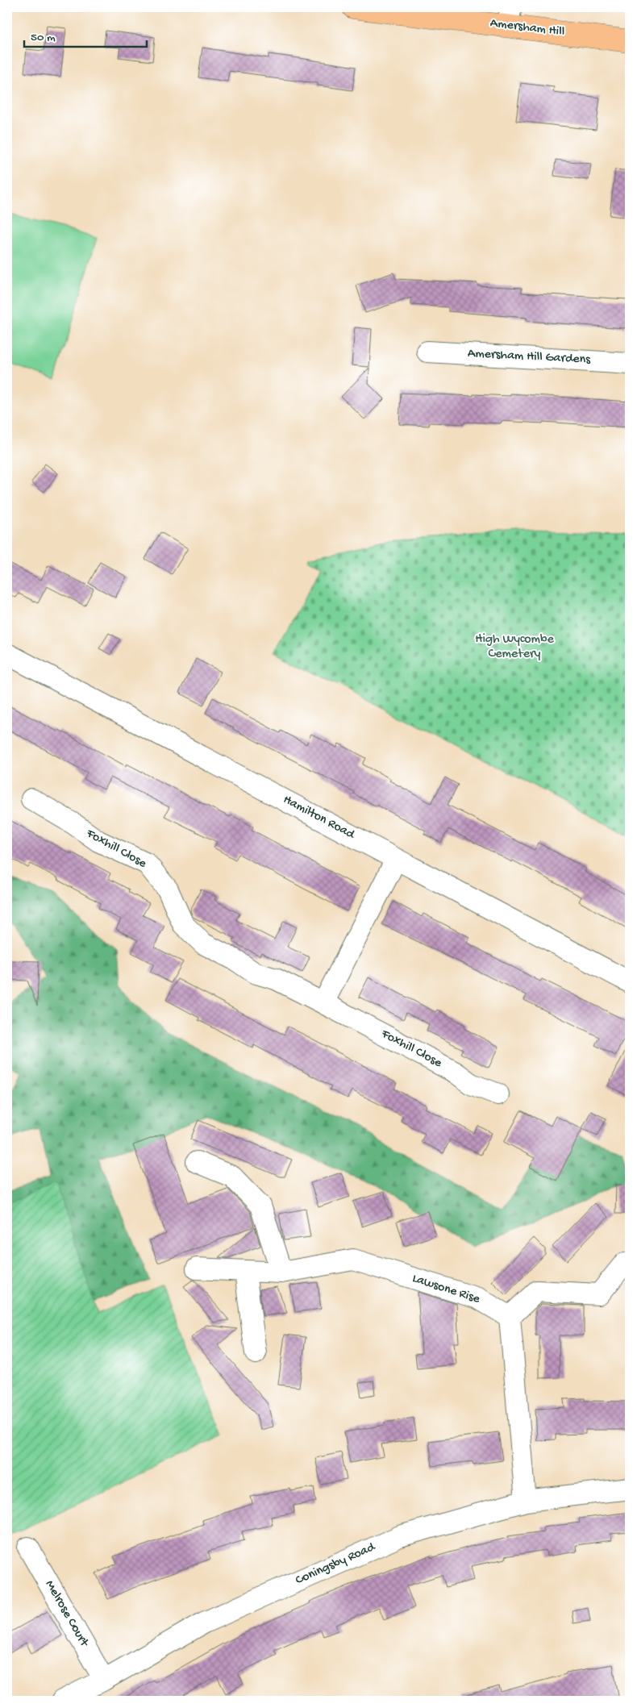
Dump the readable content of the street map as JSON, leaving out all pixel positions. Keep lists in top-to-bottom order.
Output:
{
  "streets": {
    "main road": ["Amersham Hill"],
    "street": [
      "Amersham Hill Gardens",
      "Hamilton Road",
      "Foxhill Close",
      "Lawsone Rise",
      "Coningsby Road",
      "Melrose Court"
    ]
  },
  "crossings": [
    ["Coningsby Road", "Melrose Court"]
  ],
  "parks": ["High Wycombe Cemetery"],
  "scale_bar": "50 m"
}
